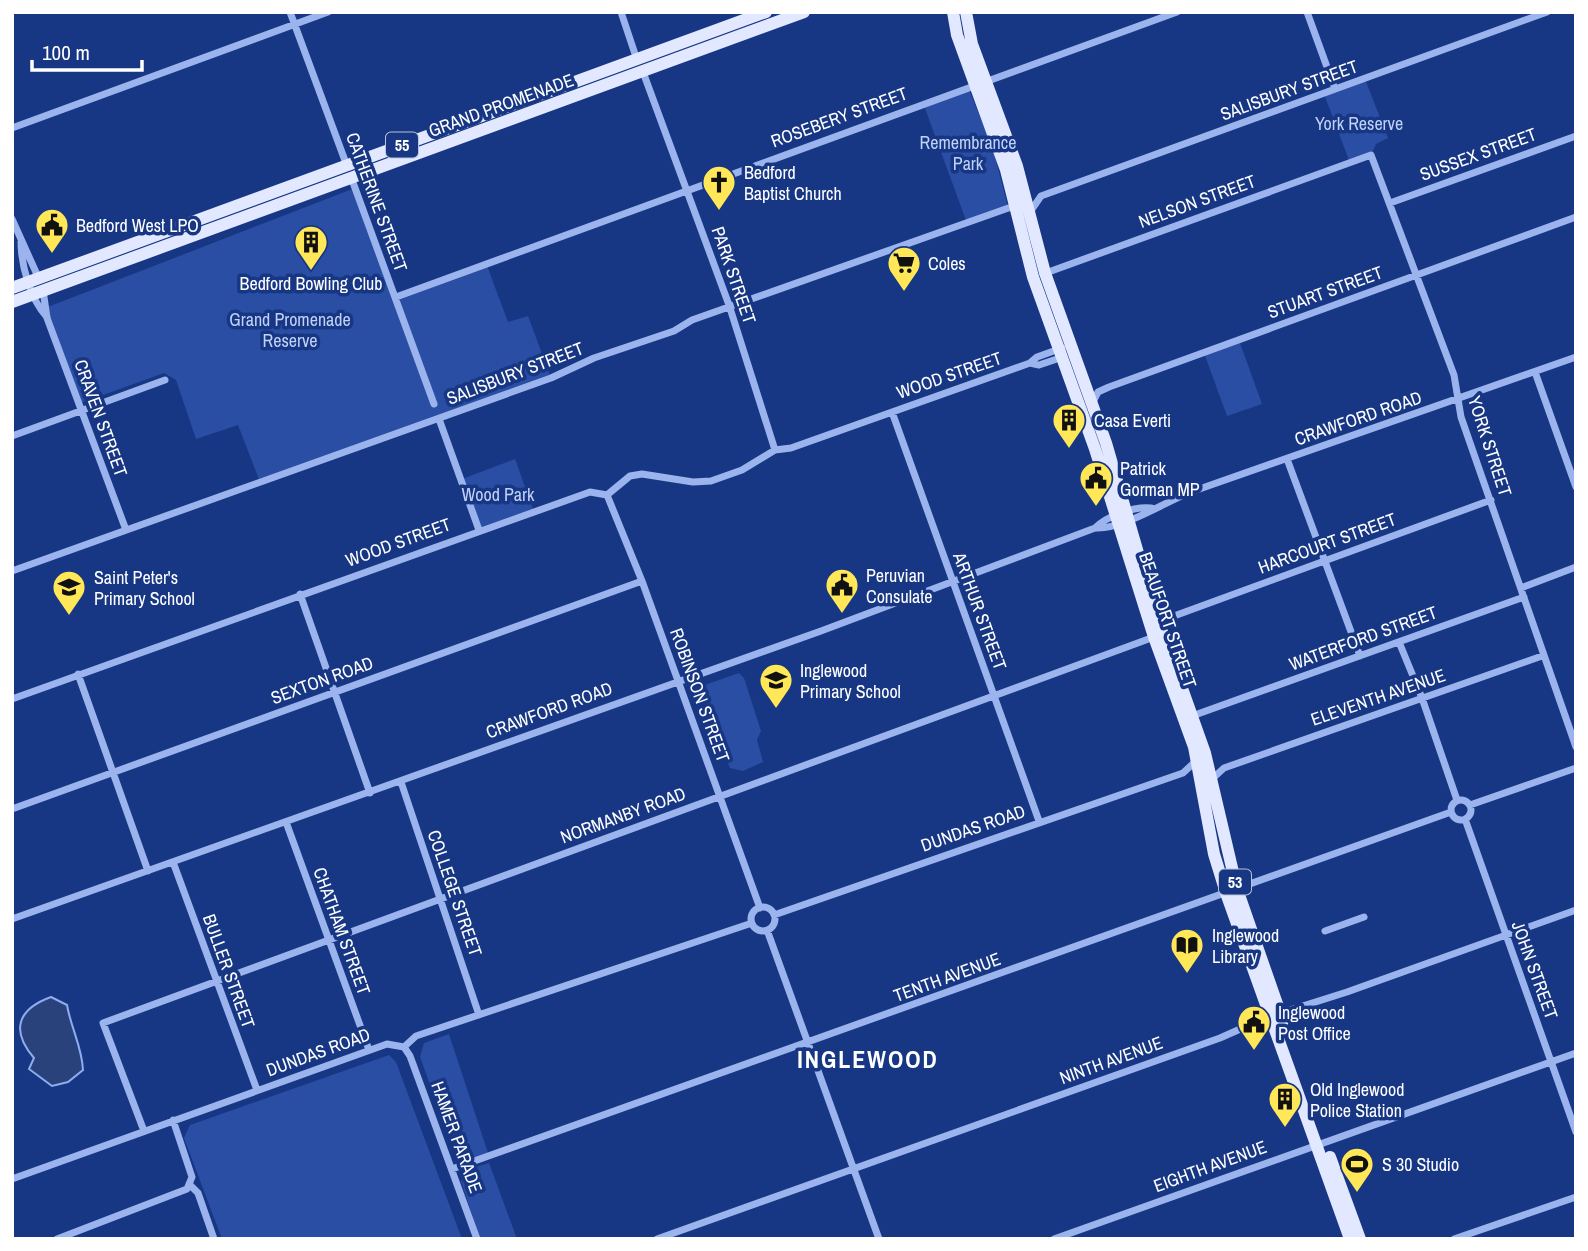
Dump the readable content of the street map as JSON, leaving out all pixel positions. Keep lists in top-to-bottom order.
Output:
{
  "streets": {
    "main road": [
      "GRAND PROMENADE",
      "55",
      "BEAUFORT STREET",
      "53"
    ],
    "street": [
      "SALISBURY STREET",
      "ROSEBERY STREET",
      "SUSSEX STREET",
      "NELSON STREET",
      "CATHERINE STREET",
      "PARK STREET",
      "STUART STREET",
      "WOOD STREET",
      "CRAVEN STREET",
      "CRAWFORD ROAD",
      "YORK STREET",
      "HARCOURT STREET",
      "ARTHUR STREET",
      "WATERFORD STREET",
      "SEXTON ROAD",
      "ROBINSON STREET",
      "ELEVENTH AVENUE",
      "NORMANBY ROAD",
      "DUNDAS ROAD",
      "COLLEGE STREET",
      "CHATHAM STREET",
      "JOHN STREET",
      "BULLER STREET",
      "TENTH AVENUE",
      "NINTH AVENUE",
      "HAMER PARADE",
      "EIGHTH AVENUE"
    ]
  },
  "crossings": [
    ["SALISBURY STREET", "PARK STREET"],
    ["SALISBURY STREET", "CRAVEN STREET"],
    ["SALISBURY STREET", "BEAUFORT STREET"],
    ["GRAND PROMENADE", "CATHERINE STREET"],
    ["GRAND PROMENADE", "PARK STREET"],
    ["GRAND PROMENADE", "CRAVEN STREET"],
    ["ROSEBERY STREET", "CATHERINE STREET"],
    ["ROSEBERY STREET", "PARK STREET"],
    ["ROSEBERY STREET", "BEAUFORT STREET"],
    ["SUSSEX STREET", "YORK STREET"],
    ["NELSON STREET", "YORK STREET"],
    ["NELSON STREET", "BEAUFORT STREET"],
    ["PARK STREET", "WOOD STREET"],
    ["STUART STREET", "YORK STREET"],
    ["STUART STREET", "BEAUFORT STREET"],
    ["WOOD STREET", "ARTHUR STREET"],
    ["WOOD STREET", "BEAUFORT STREET"],
    ["WOOD STREET", "ROBINSON STREET"],
    ["CRAWFORD ROAD", "YORK STREET"],
    ["CRAWFORD ROAD", "ARTHUR STREET"],
    ["CRAWFORD ROAD", "BEAUFORT STREET"],
    ["CRAWFORD ROAD", "ROBINSON STREET"],
    ["CRAWFORD ROAD", "COLLEGE STREET"],
    ["CRAWFORD ROAD", "CHATHAM STREET"],
    ["CRAWFORD ROAD", "BULLER STREET"],
    ["YORK STREET", "HARCOURT STREET"],
    ["YORK STREET", "WATERFORD STREET"],
    ["YORK STREET", "ELEVENTH AVENUE"],
    ["HARCOURT STREET", "BEAUFORT STREET"],
    ["HARCOURT STREET", "NORMANBY ROAD"],
    ["ARTHUR STREET", "NORMANBY ROAD"],
    ["ARTHUR STREET", "DUNDAS ROAD"],
    ["BEAUFORT STREET", "WATERFORD STREET"],
    ["BEAUFORT STREET", "ELEVENTH AVENUE"],
    ["BEAUFORT STREET", "NORMANBY ROAD"],
    ["BEAUFORT STREET", "DUNDAS ROAD"],
    ["BEAUFORT STREET", "TENTH AVENUE"],
    ["BEAUFORT STREET", "NINTH AVENUE"],
    ["BEAUFORT STREET", "EIGHTH AVENUE"],
    ["SEXTON ROAD", "ROBINSON STREET"],
    ["ROBINSON STREET", "NORMANBY ROAD"],
    ["ROBINSON STREET", "DUNDAS ROAD"],
    ["NORMANBY ROAD", "DUNDAS ROAD"],
    ["NORMANBY ROAD", "COLLEGE STREET"],
    ["NORMANBY ROAD", "CHATHAM STREET"],
    ["NORMANBY ROAD", "BULLER STREET"],
    ["DUNDAS ROAD", "COLLEGE STREET"],
    ["DUNDAS ROAD", "CHATHAM STREET"],
    ["DUNDAS ROAD", "BULLER STREET"],
    ["DUNDAS ROAD", "HAMER PARADE"],
    ["JOHN STREET", "TENTH AVENUE"],
    ["JOHN STREET", "NINTH AVENUE"],
    ["JOHN STREET", "EIGHTH AVENUE"],
    ["TENTH AVENUE", "HAMER PARADE"]
  ],
  "districts": ["INGLEWOOD"],
  "parks": [
    "York Reserve",
    "Remembrance Park",
    "Grand Promenade Reserve",
    "Wood Park"
  ],
  "places": {
    "church": ["Bedford Baptist Church"],
    "public building": [
      "Bedford West LPO",
      "Patrick Gorman MP",
      "Peruvian Consulate",
      "Inglewood Post Office"
    ],
    "building": ["Bedford Bowling Club", "Casa Everti", "Old Inglewood Police Station"],
    "supermarket": ["Coles"],
    "school or university": ["Saint Peter's Primary School", "Inglewood Primary School"],
    "library": ["Inglewood Library"],
    "sports": ["S 30 Studio"]
  },
  "scale_bar": "100 m"
}
